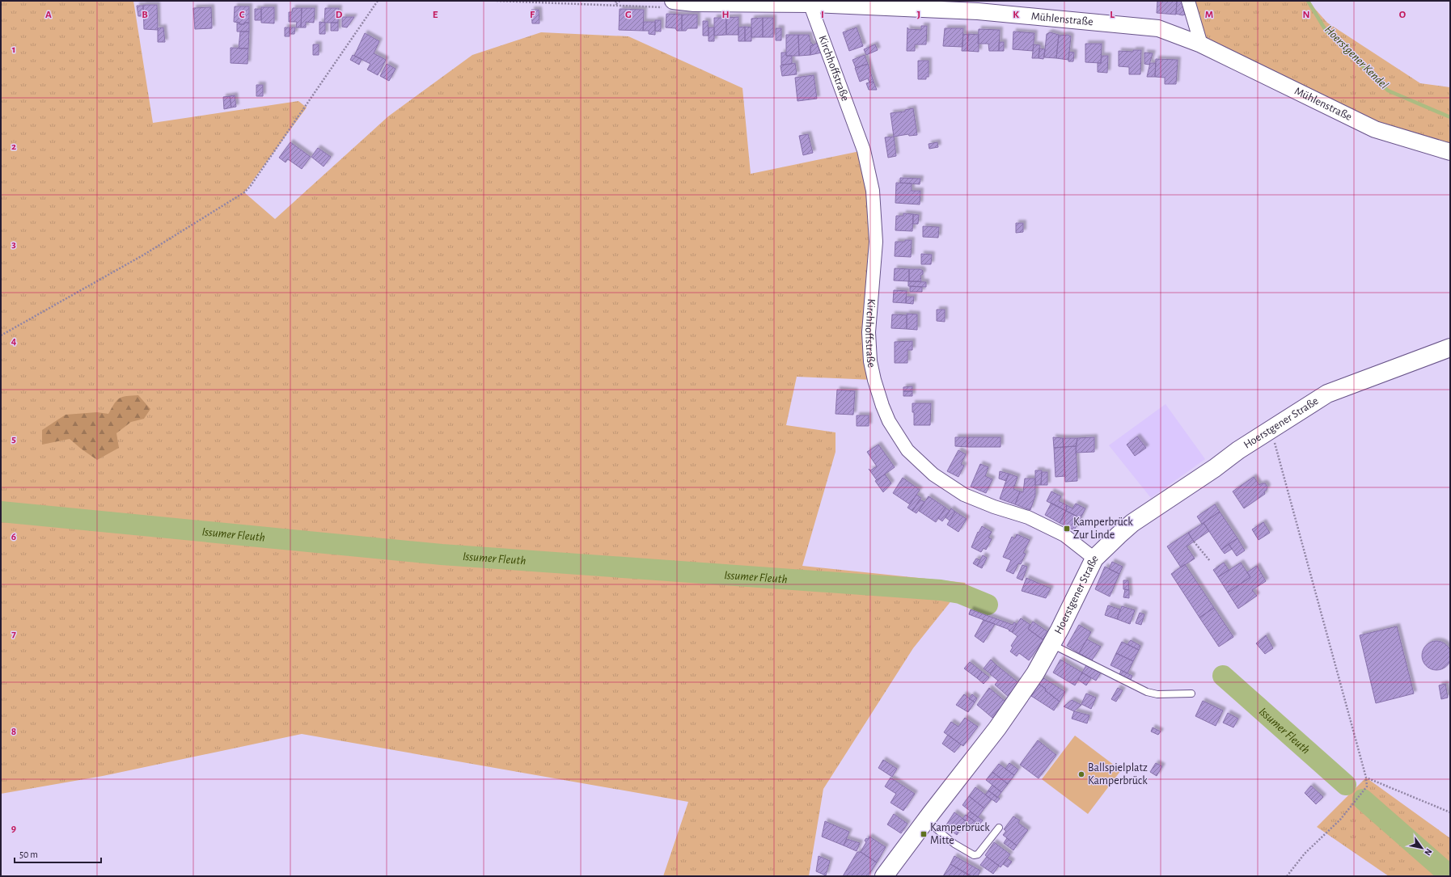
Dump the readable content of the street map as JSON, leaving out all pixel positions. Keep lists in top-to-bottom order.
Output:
{
  "streets": {
    "main road": ["Hoerstgener Straße"],
    "street": ["Mühlenstraße", "Kirchhoffstraße"]
  },
  "crossings": [
    ["Mühlenstraße", "Kirchhoffstraße"],
    ["Kirchhoffstraße", "Hoerstgener Straße"]
  ],
  "water": ["Hoerstgener Kendel", "Issumer Fleuth"],
  "places": {
    "transit": ["Kamperbrück Zur Linde", "Kamperbrück Mitte"],
    "other": ["Ballspielplatz Kamperbrück"]
  },
  "scale_bar": "50 m",
  "north": "bottom right",
  "grid": {
    "columns": [
      "A",
      "B",
      "C",
      "D",
      "E",
      "F",
      "G",
      "H",
      "I",
      "J",
      "K",
      "L",
      "M",
      "N",
      "O"
    ],
    "rows": [
      "1",
      "2",
      "3",
      "4",
      "5",
      "6",
      "7",
      "8",
      "9"
    ]
  }
}
